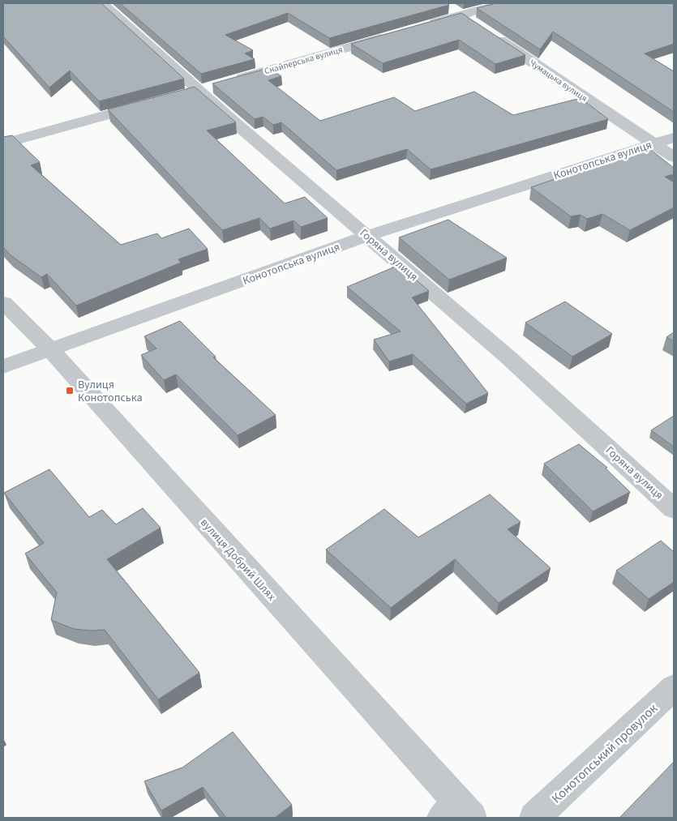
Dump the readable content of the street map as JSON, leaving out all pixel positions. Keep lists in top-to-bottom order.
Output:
{
  "streets": {
    "street": [
      "Снайперська вулиця",
      "Чумацька вулиця",
      "Конотопська вулиця",
      "Горяна вулиця",
      "вулиця Добрий Шлях",
      "Конотопський провулок"
    ]
  },
  "crossings": [
    ["Чумацька вулиця", "Конотопська вулиця"],
    ["Конотопська вулиця", "Горяна вулиця"],
    ["Конотопська вулиця", "вулиця Добрий Шлях"]
  ],
  "places": {
    "transit": ["Вулиця Конотопська"]
  }
}
